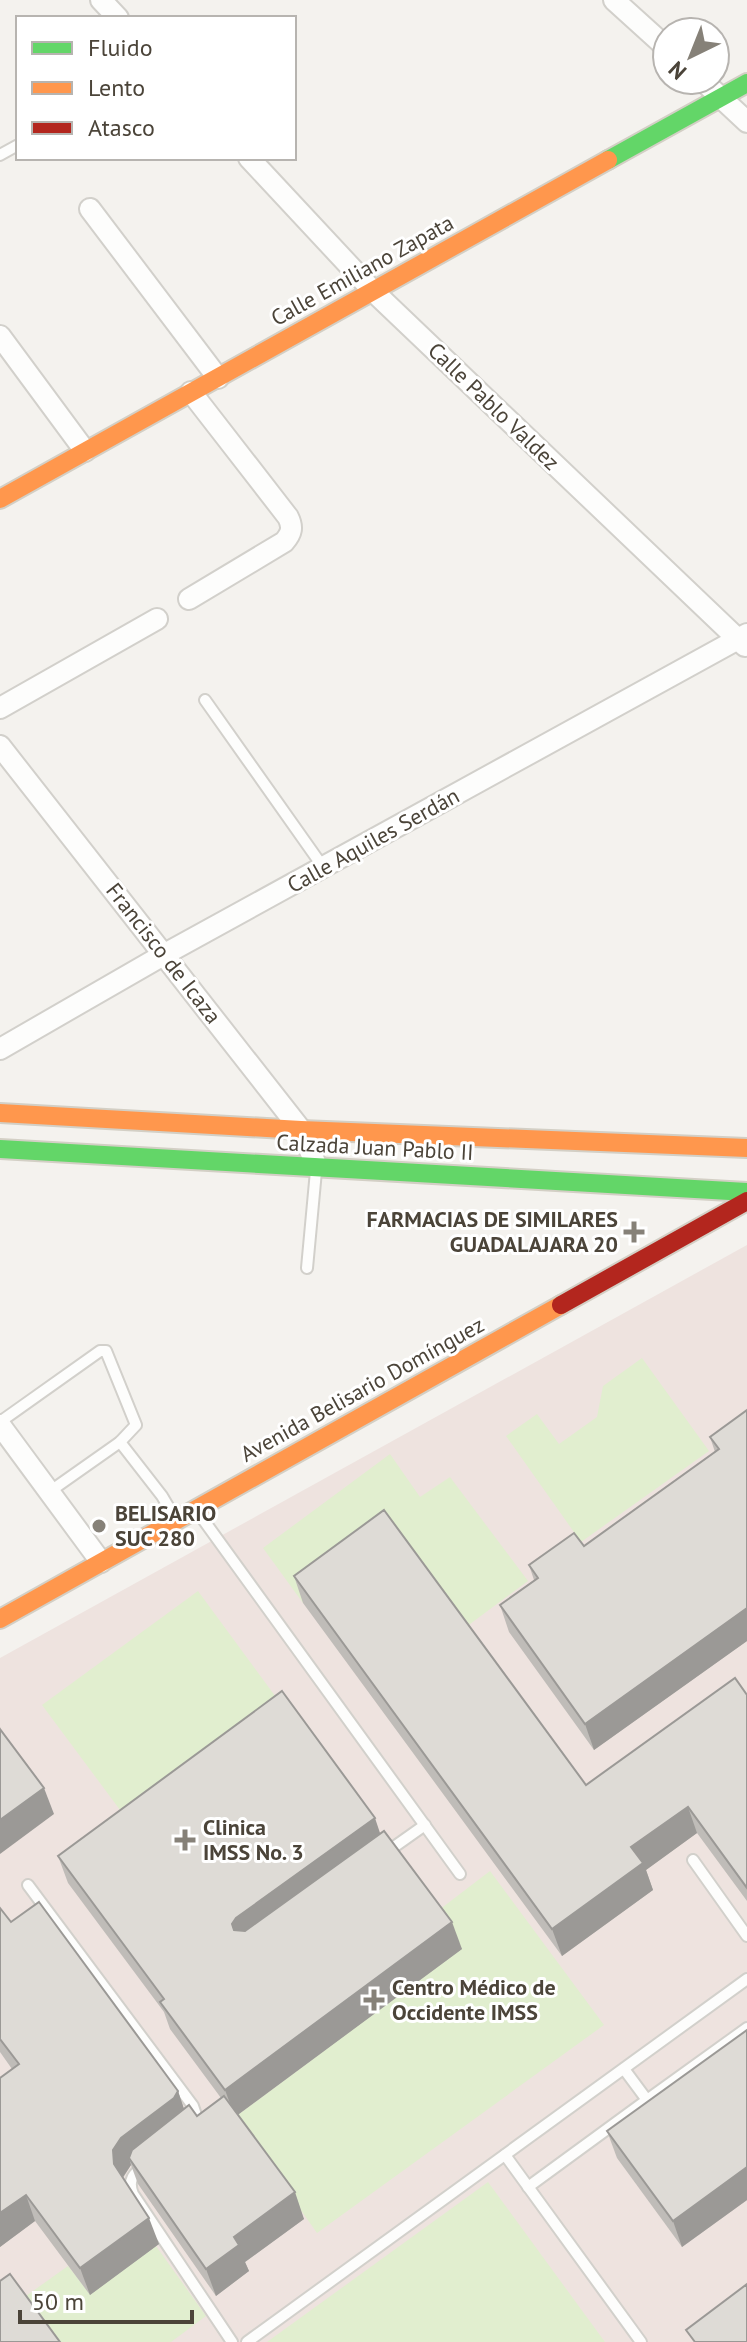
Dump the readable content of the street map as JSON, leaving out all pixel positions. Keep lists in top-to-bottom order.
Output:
{
  "streets": {
    "main road": ["Calle Emiliano Zapata", "Calzada Juan Pablo II", "Avenida Belisario Domínguez"],
    "street": ["Calle Pablo Valdez", "Calle Aquiles Serdán", "Francisco de Icaza"]
  },
  "crossings": [
    ["Calle Emiliano Zapata", "Calle Pablo Valdez"],
    ["Calle Pablo Valdez", "Calle Aquiles Serdán"],
    ["Calle Aquiles Serdán", "Francisco de Icaza"],
    ["Francisco de Icaza", "Calzada Juan Pablo II"]
  ],
  "places": {
    "health": ["FARMACIAS DE SIMILARES GUADALAJARA 20", "Clinica IMSS No. 3", "Centro Médico de Occidente IMSS"],
    "other": ["BELISARIO SUC 280"]
  },
  "legend": ["Fluido", "Lento", "Atasco"],
  "scale_bar": "50 m",
  "north": "bottom left"
}
